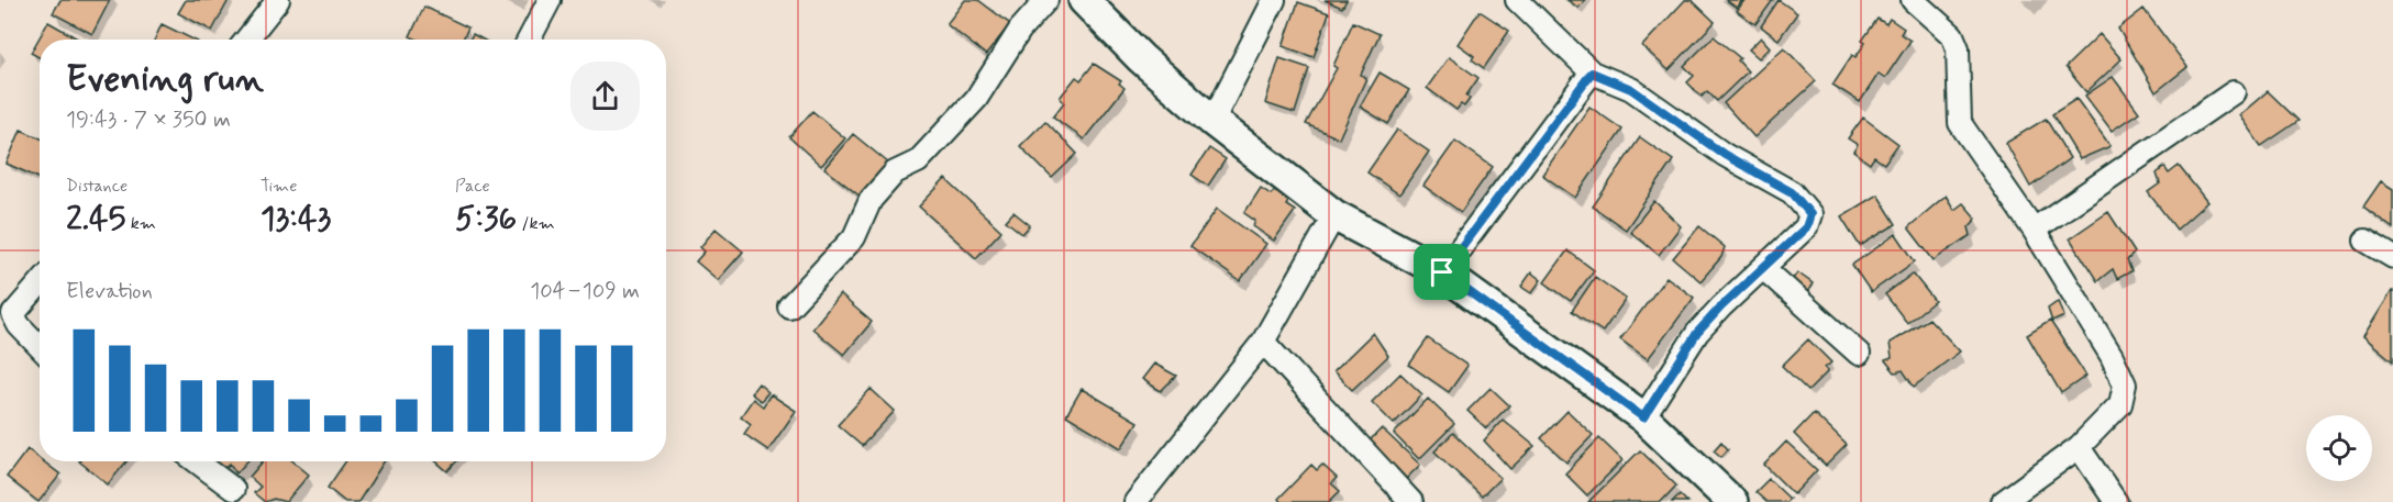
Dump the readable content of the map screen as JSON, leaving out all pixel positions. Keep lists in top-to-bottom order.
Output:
{
  "page": {
    "heading": ["Evening run", "19:43 · 7 × 350 m"],
    "stats": [
      ["Distance", "2.45 km"],
      ["Time", "13:43"],
      ["Pace", "5:36 /km"]
    ],
    "chart": ["Elevation", "104–109 m"]
  }
}
